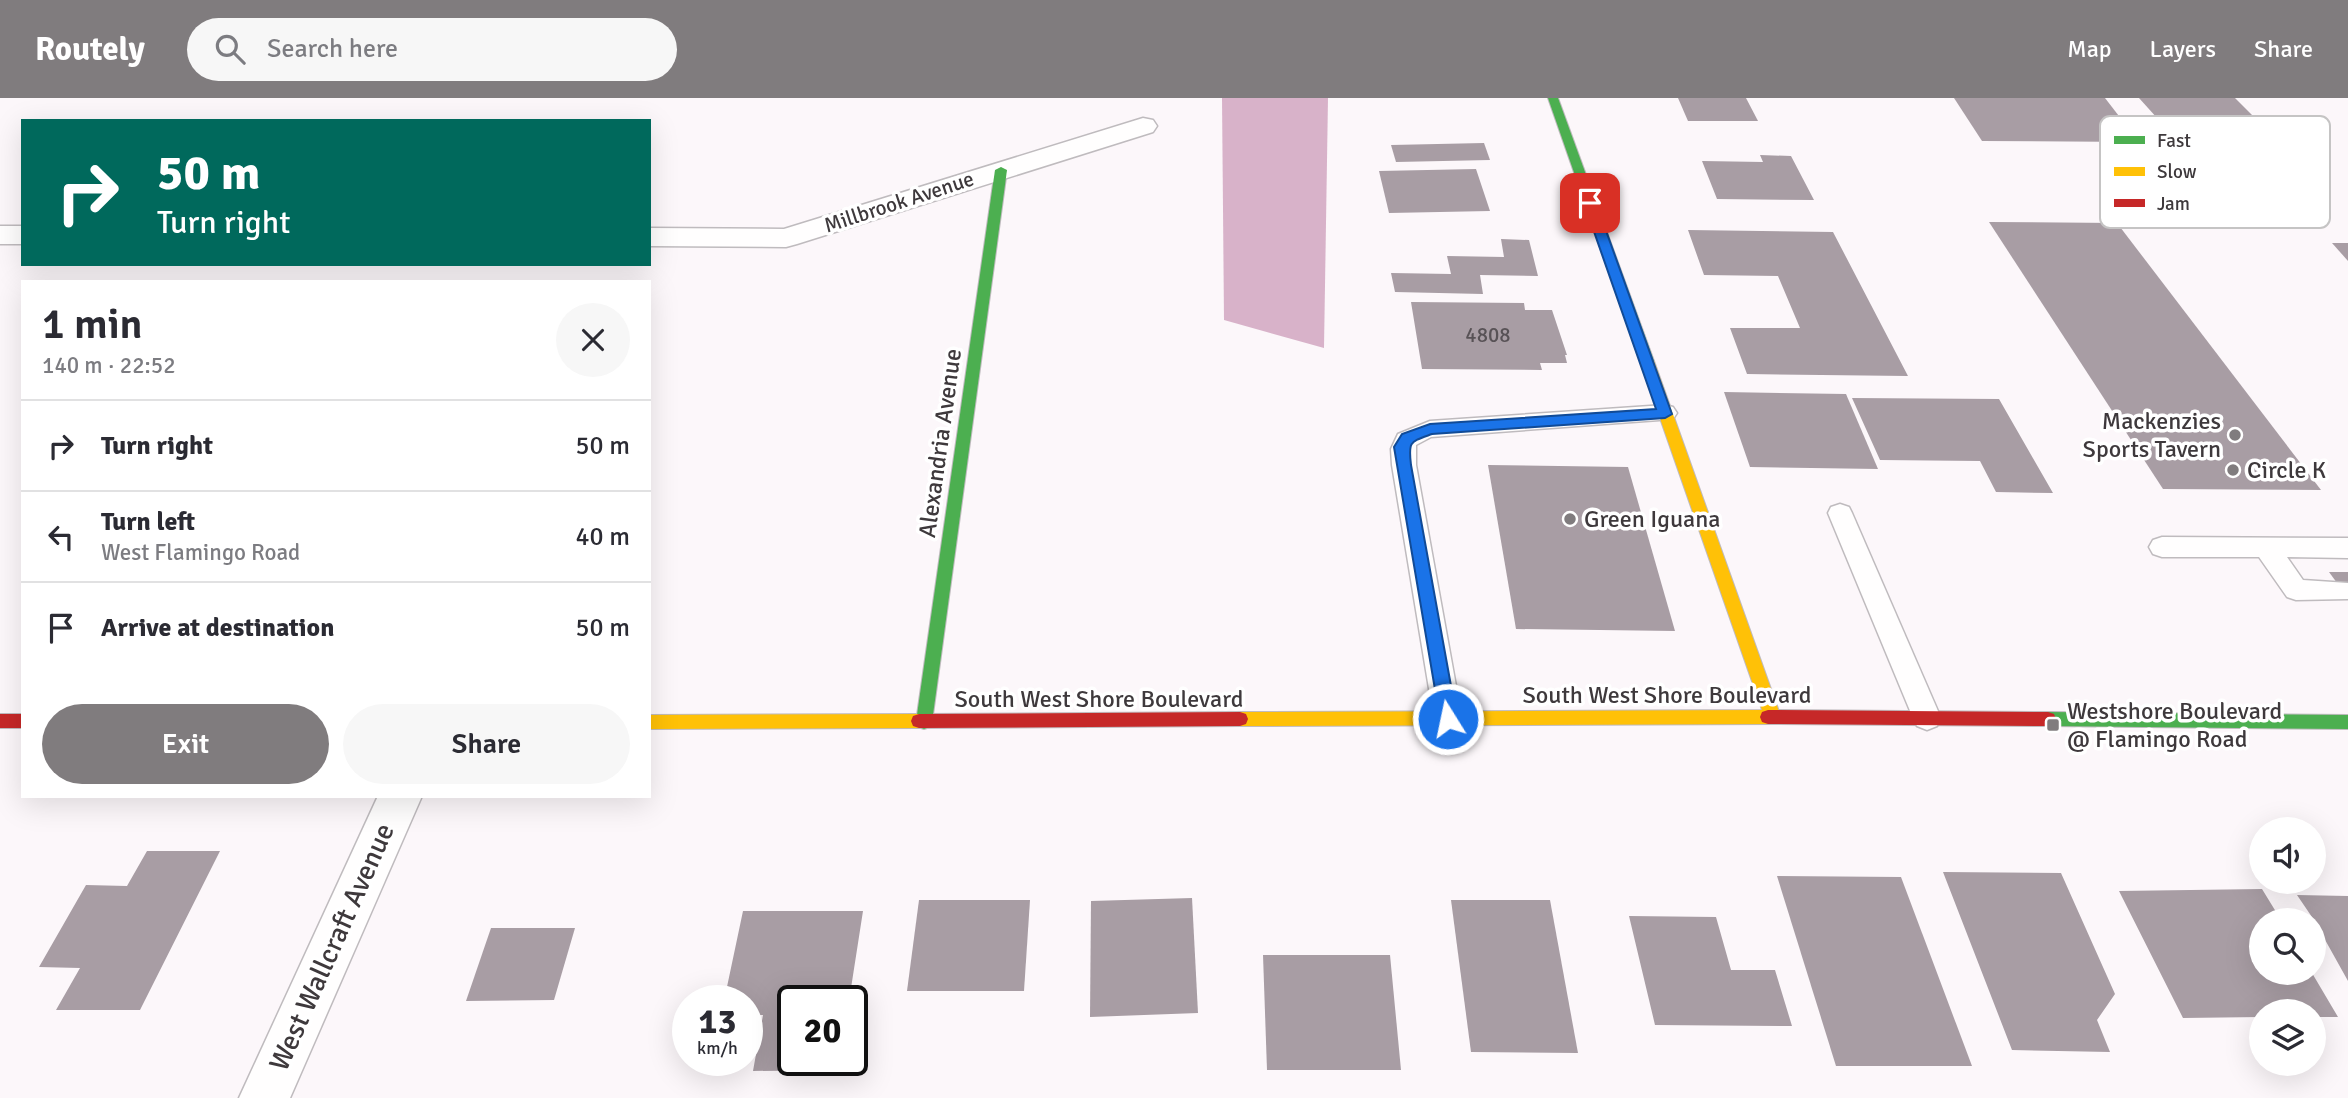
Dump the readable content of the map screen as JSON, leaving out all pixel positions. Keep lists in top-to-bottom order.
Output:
{
  "streets": {
    "street": [
      "Millbrook Avenue",
      "Alexandria Avenue",
      "South West Shore Boulevard",
      "West Wallcraft Avenue"
    ]
  },
  "crossings": [
    ["Millbrook Avenue", "Alexandria Avenue"],
    ["Alexandria Avenue", "South West Shore Boulevard"]
  ],
  "places": {
    "other": ["Mackenzies Sports Tavern", "Circle K", "Green Iguana"],
    "transit": ["Westshore Boulevard @ Flamingo Road"]
  },
  "house_numbers": ["4808"],
  "legend": ["Fast", "Slow", "Jam"],
  "page": {
    "header": "Routely",
    "search": "Search here",
    "nav": ["Map", "Layers", "Share"],
    "turn": ["50 m", "Turn right"],
    "heading": ["1 min", "140 m · 22:52"],
    "list": [
      {
        "name": "Turn right",
        "value": "50 m"
      },
      {
        "name": "Turn left",
        "note": "West Flamingo Road",
        "value": "40 m"
      },
      {
        "name": "Arrive at destination",
        "value": "50 m"
      }
    ],
    "buttons": ["Exit", "Share"],
    "speed": "13 km/h",
    "limit": "20"
  }
}
